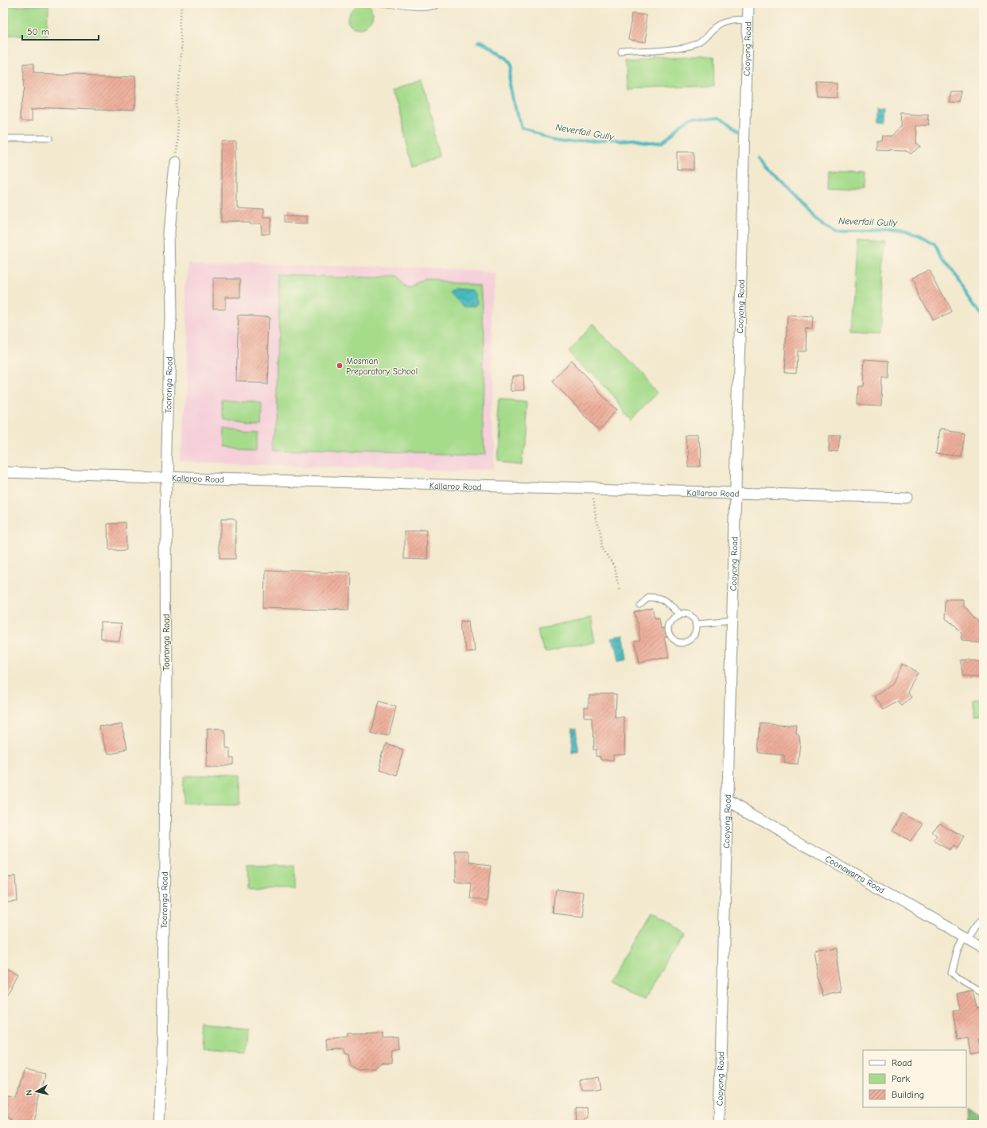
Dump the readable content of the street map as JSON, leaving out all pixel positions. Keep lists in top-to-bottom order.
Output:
{
  "streets": {
    "street": [
      "Cooyong Road",
      "Tooronga Road",
      "Kallaroo Road",
      "Coonawarra Road"
    ]
  },
  "crossings": [
    ["Cooyong Road", "Kallaroo Road"],
    ["Cooyong Road", "Coonawarra Road"],
    ["Tooronga Road", "Kallaroo Road"]
  ],
  "water": ["Neverfail Gully"],
  "places": ["Mosman Preparatory School"],
  "legend": ["Road", "Park", "Building"],
  "scale_bar": "50 m",
  "north": "left"
}
